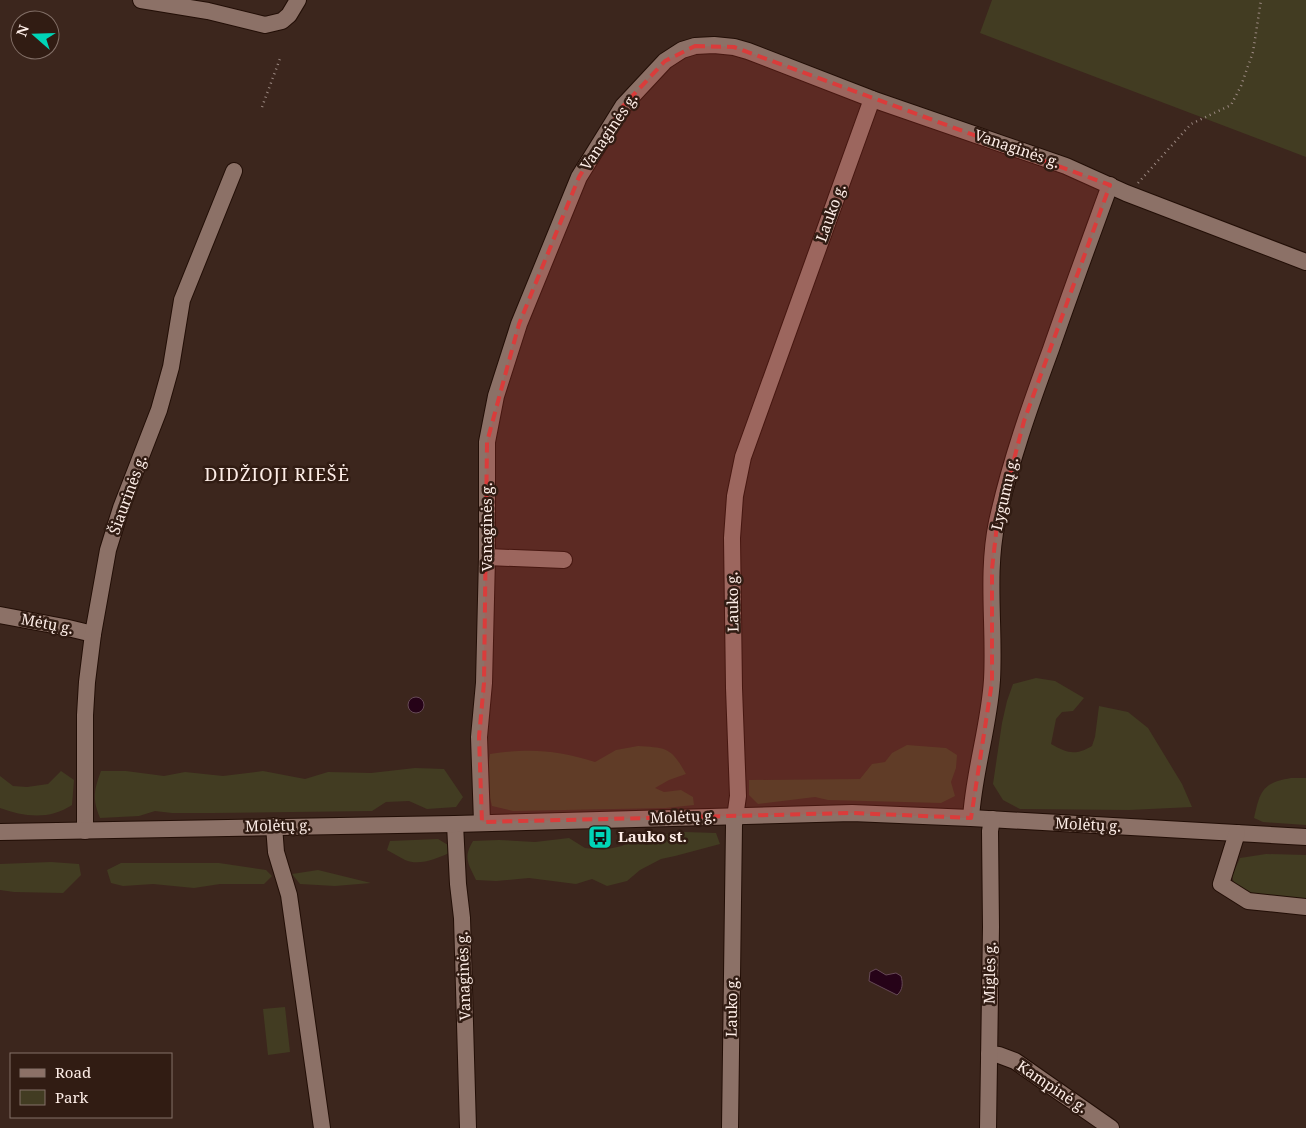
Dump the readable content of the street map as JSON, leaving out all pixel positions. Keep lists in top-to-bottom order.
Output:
{
  "streets": {
    "street": [
      "Vanaginės g.",
      "Lauko g.",
      "Lygumų g.",
      "Šiaurinės g.",
      "Mėtų g.",
      "Molėtų g.",
      "Miglės g.",
      "Kampinė g."
    ]
  },
  "crossings": [
    ["Vanaginės g.", "Lauko g."],
    ["Vanaginės g.", "Lygumų g."],
    ["Vanaginės g.", "Molėtų g."],
    ["Lauko g.", "Molėtų g."],
    ["Lygumų g.", "Molėtų g."],
    ["Šiaurinės g.", "Mėtų g."],
    ["Šiaurinės g.", "Molėtų g."],
    ["Molėtų g.", "Miglės g."],
    ["Miglės g.", "Kampinė g."]
  ],
  "districts": ["DIDŽIOJI RIEŠĖ"],
  "places": {
    "bus stop": ["Lauko st."]
  },
  "legend": ["Road", "Park"],
  "north": "left"
}
